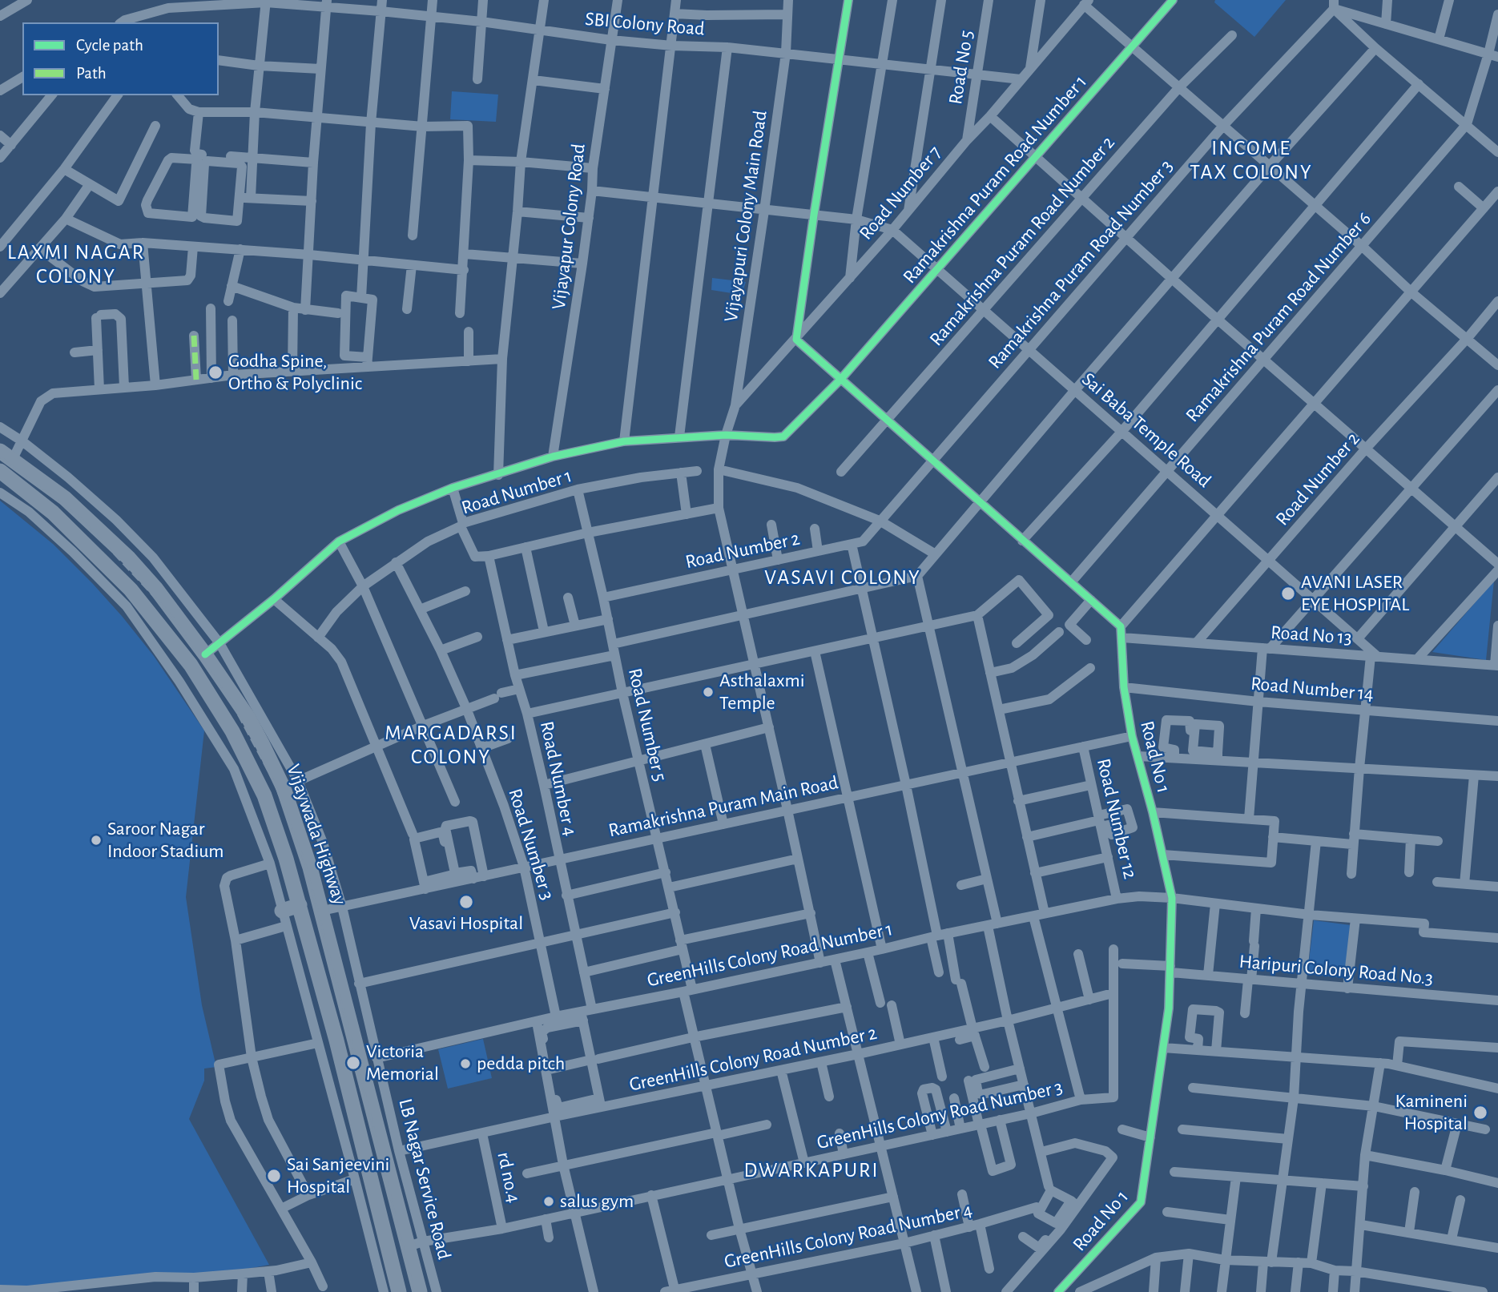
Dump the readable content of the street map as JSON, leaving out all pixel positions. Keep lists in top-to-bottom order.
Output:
{
  "streets": {
    "highway": ["Vijaywada Highway"],
    "street": [
      "SBI Colony Road",
      "Road No 5",
      "Ramakrishna Puram Road Number 1",
      "Road Number 7",
      "Vijayapuri Colony Main Road",
      "Vijayapur Colony Road",
      "Ramakrishna Puram Road Number 2",
      "Ramakrishna Puram Road Number 3",
      "Ramakrishna Puram Road Number 6",
      "Sai Baba Temple Road",
      "Road Number 2",
      "Road Number 1",
      "Road No 13",
      "Road Number 14",
      "Road Number 5",
      "Road No 1",
      "Road Number 4",
      "Ramakrishna Puram Main Road",
      "Road Number 12",
      "Road Number 3",
      "GreenHills Colony Road Number 1",
      "Haripuri Colony Road No.3",
      "GreenHills Colony Road Number 2",
      "GreenHills Colony Road Number 3",
      "rd no.4",
      "LB Nagar Service Road",
      "GreenHills Colony Road Number 4"
    ]
  },
  "crossings": [
    ["SBI Colony Road", "Road No 5"],
    ["SBI Colony Road", "Road Number 7"],
    ["SBI Colony Road", "Vijayapuri Colony Main Road"],
    ["SBI Colony Road", "Vijayapur Colony Road"],
    ["Road No 5", "Road Number 7"],
    ["Ramakrishna Puram Road Number 1", "Vijayapuri Colony Main Road"],
    ["Ramakrishna Puram Road Number 1", "Vijayapur Colony Road"],
    ["Ramakrishna Puram Road Number 1", "Sai Baba Temple Road"],
    ["Ramakrishna Puram Road Number 1", "Vijaywada Highway"],
    ["Ramakrishna Puram Road Number 1", "LB Nagar Service Road"],
    ["Road Number 7", "Vijayapuri Colony Main Road"],
    ["Road Number 7", "Sai Baba Temple Road"],
    ["Vijayapuri Colony Main Road", "Road Number 2"],
    ["Vijayapuri Colony Main Road", "Ramakrishna Puram Main Road"],
    ["Vijayapuri Colony Main Road", "GreenHills Colony Road Number 1"],
    ["Ramakrishna Puram Road Number 2", "Sai Baba Temple Road"],
    ["Ramakrishna Puram Road Number 3", "Sai Baba Temple Road"],
    ["Ramakrishna Puram Road Number 3", "Road Number 2"],
    ["Ramakrishna Puram Road Number 6", "Sai Baba Temple Road"],
    ["Sai Baba Temple Road", "Road Number 2"],
    ["Sai Baba Temple Road", "Road No 13"],
    ["Road Number 2", "Road No 13"],
    ["Road Number 2", "Road Number 5"],
    ["Road Number 1", "Road Number 5"],
    ["Road Number 1", "Road Number 3"],
    ["Road No 13", "Road No 1"],
    ["Road Number 14", "Road No 1"],
    ["Road Number 5", "Ramakrishna Puram Main Road"],
    ["Road Number 5", "GreenHills Colony Road Number 1"],
    ["Road Number 5", "GreenHills Colony Road Number 2"],
    ["Road Number 5", "GreenHills Colony Road Number 3"],
    ["Road No 1", "Ramakrishna Puram Main Road"],
    ["Road No 1", "GreenHills Colony Road Number 1"],
    ["Road No 1", "Haripuri Colony Road No.3"],
    ["Road Number 4", "Ramakrishna Puram Main Road"],
    ["Road Number 4", "GreenHills Colony Road Number 1"],
    ["Ramakrishna Puram Main Road", "Road Number 12"],
    ["Ramakrishna Puram Main Road", "Vijaywada Highway"],
    ["Ramakrishna Puram Main Road", "Road Number 3"],
    ["Ramakrishna Puram Main Road", "LB Nagar Service Road"],
    ["Road Number 12", "GreenHills Colony Road Number 1"],
    ["Vijaywada Highway", "GreenHills Colony Road Number 3"],
    ["Vijaywada Highway", "LB Nagar Service Road"],
    ["Road Number 3", "GreenHills Colony Road Number 1"],
    ["GreenHills Colony Road Number 1", "LB Nagar Service Road"],
    ["GreenHills Colony Road Number 2", "GreenHills Colony Road Number 3"],
    ["GreenHills Colony Road Number 2", "rd no.4"],
    ["GreenHills Colony Road Number 2", "LB Nagar Service Road"],
    ["GreenHills Colony Road Number 3", "rd no.4"],
    ["GreenHills Colony Road Number 3", "LB Nagar Service Road"]
  ],
  "districts": [
    "INCOME TAX COLONY",
    "LAXMI NAGAR COLONY",
    "VASAVI COLONY",
    "MARGADARSI COLONY",
    "DWARKAPURI"
  ],
  "places": [
    "Godha Spine, Ortho & Polyclinic",
    "AVANI LASER EYE HOSPITAL",
    "Asthalaxmi Temple",
    "Saroor Nagar Indoor Stadium",
    "Vasavi Hospital",
    "Victoria Memorial",
    "pedda pitch",
    "Kamineni Hospital",
    "Sai Sanjeevini Hospital",
    "salus gym"
  ],
  "legend": ["Cycle path", "Path"]
}
